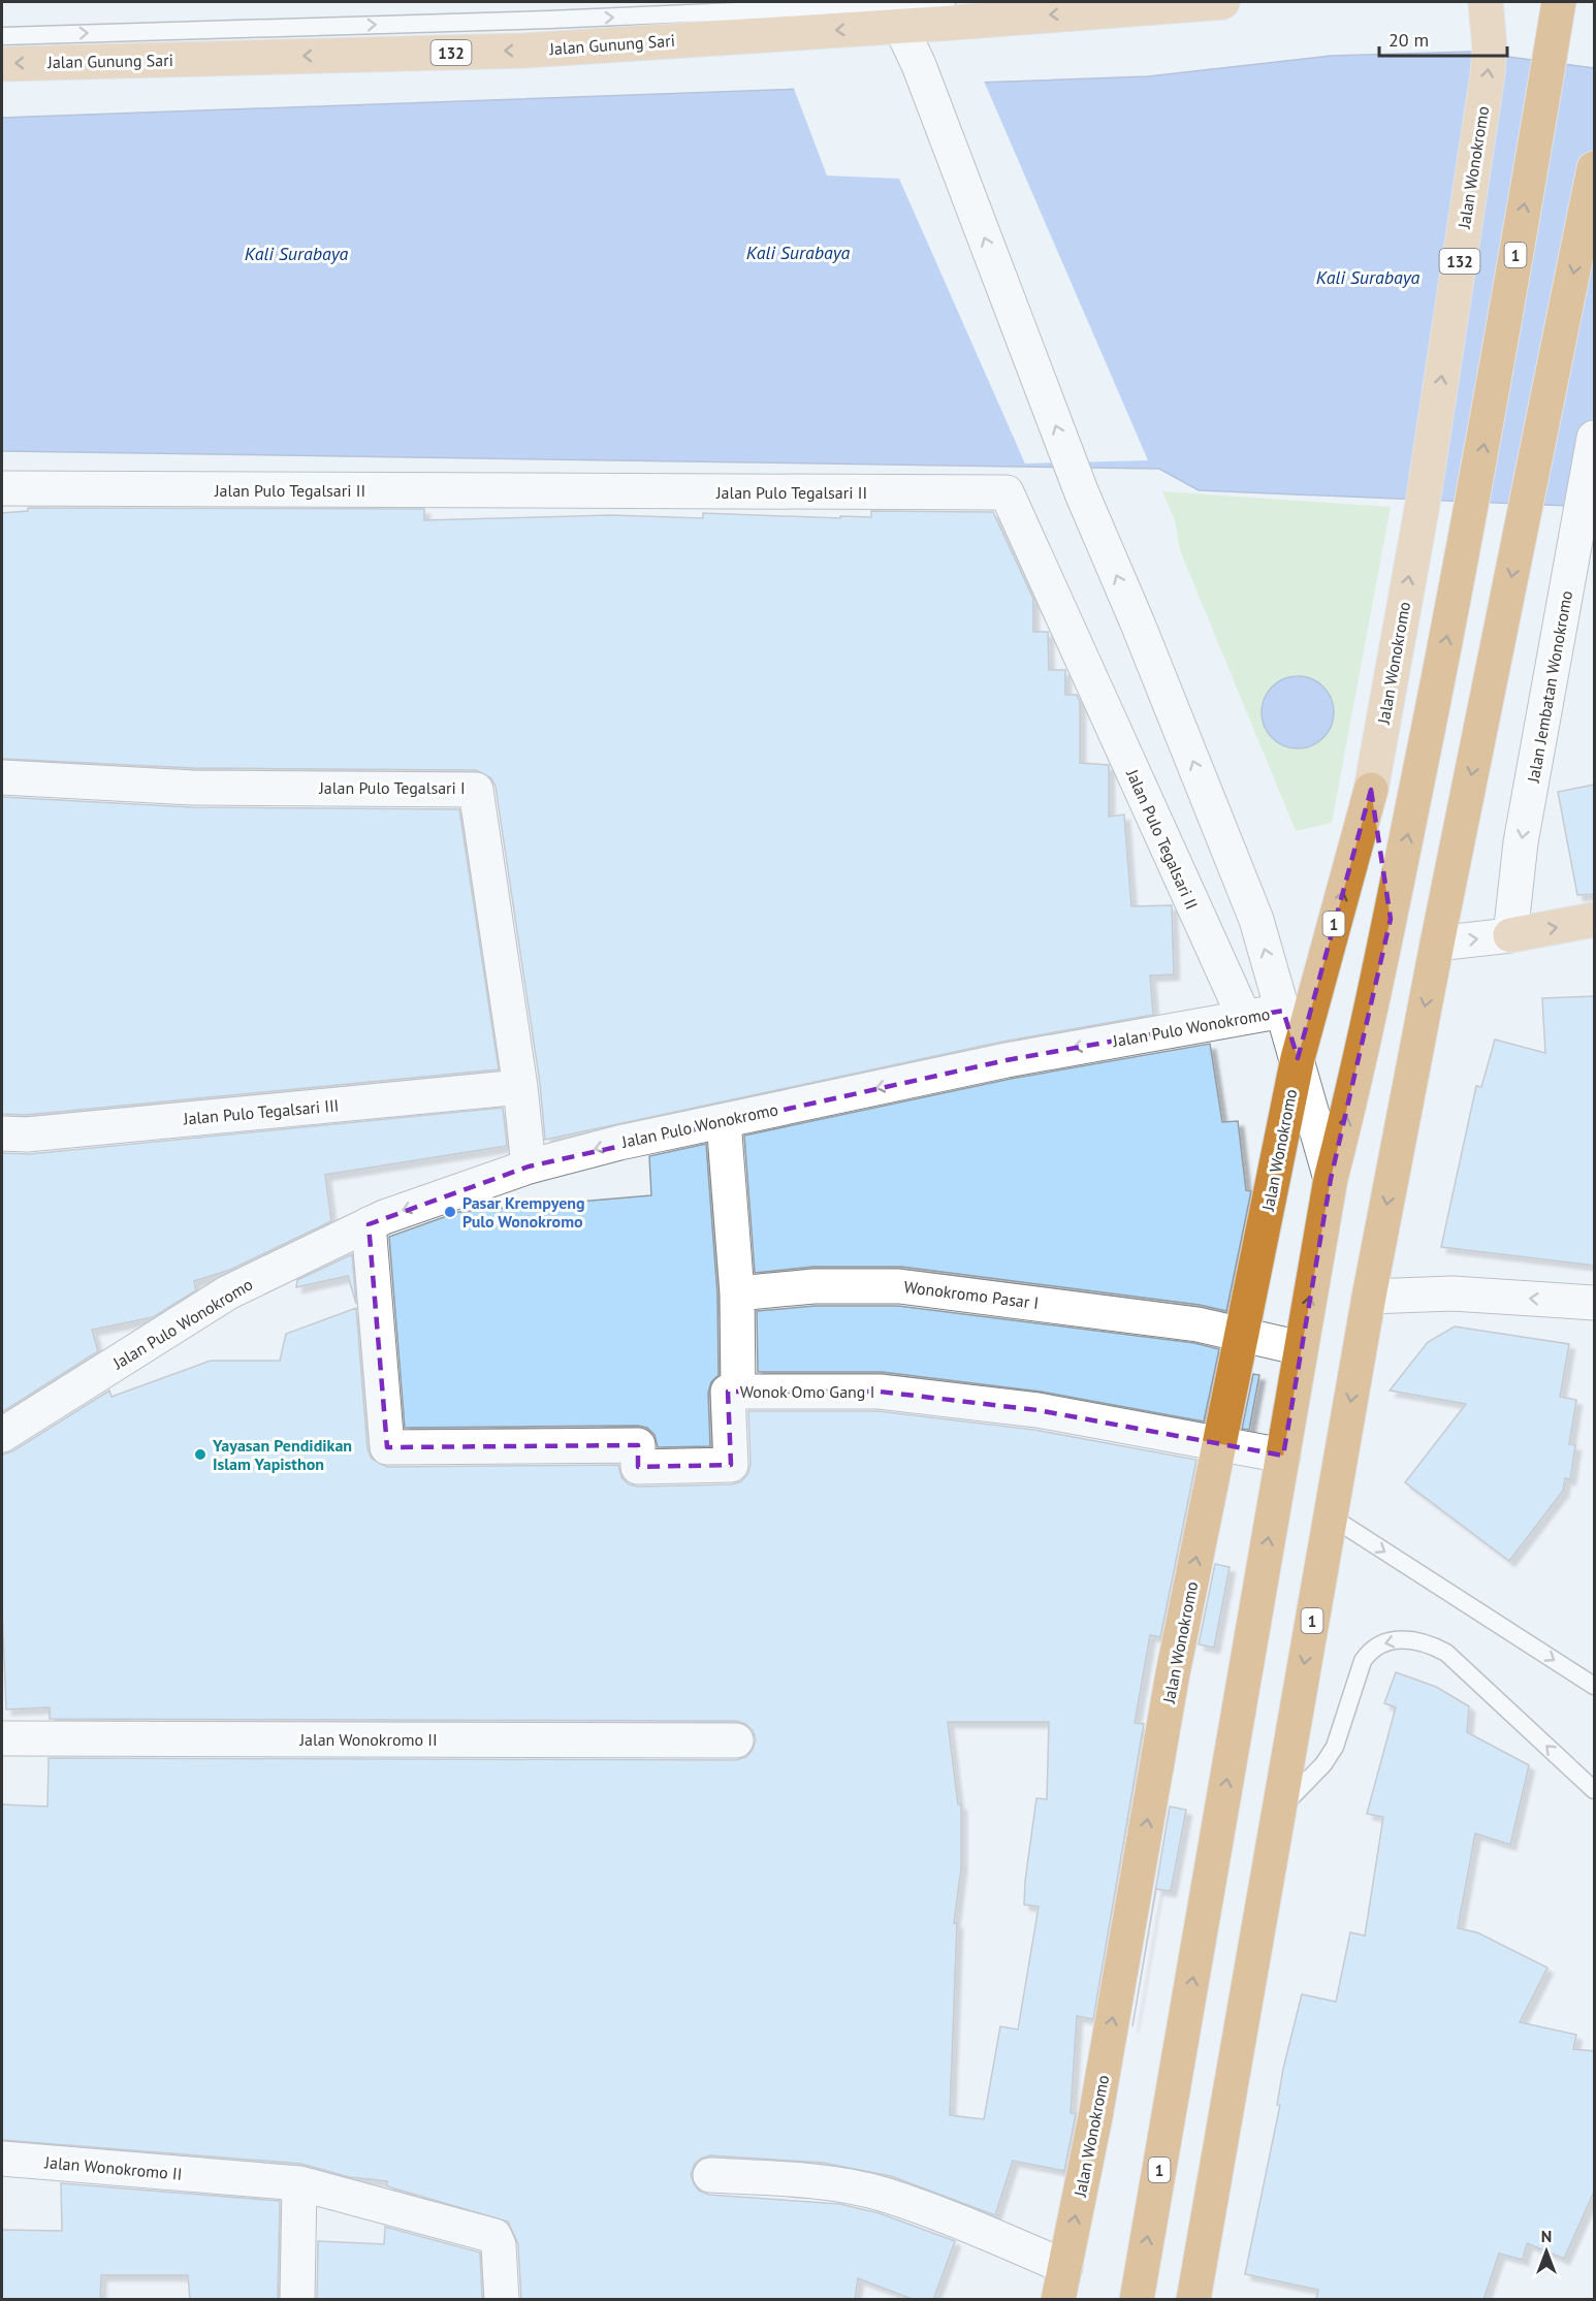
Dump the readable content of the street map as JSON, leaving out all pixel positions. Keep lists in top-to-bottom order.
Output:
{
  "streets": {
    "highway": ["Jalan Wonokromo", "1"],
    "main road": ["Jalan Gunung Sari", "132"],
    "street": [
      "Jalan Pulo Tegalsari II",
      "Jalan Jembatan Wonokromo",
      "Jalan Pulo Tegalsari I",
      "Jalan Pulo Wonokromo",
      "Jalan Pulo Tegalsari III",
      "Wonokromo Pasar I",
      "Wonok Omo Gang I",
      "Jalan Wonokromo II"
    ]
  },
  "crossings": [
    ["Jalan Wonokromo", "1"],
    ["Jalan Wonokromo", "Jalan Pulo Wonokromo"],
    ["1", "Jalan Pulo Wonokromo"],
    ["1", "Wonokromo Pasar I"],
    ["1", "Wonok Omo Gang I"],
    ["Jalan Pulo Tegalsari II", "Jalan Pulo Wonokromo"],
    ["Jalan Pulo Tegalsari I", "Jalan Pulo Wonokromo"],
    ["Jalan Pulo Tegalsari I", "Jalan Pulo Tegalsari III"],
    ["Jalan Pulo Wonokromo", "Wonok Omo Gang I"]
  ],
  "one_way": [
    "Jalan Gunung Sari",
    "Jalan Wonokromo",
    "Jalan Jembatan Wonokromo",
    "Jalan Pulo Wonokromo"
  ],
  "water": ["Kali Surabaya"],
  "places": ["Pasar Krempyeng Pulo Wonokromo", "Yayasan Pendidikan Islam Yapisthon"],
  "scale_bar": "20 m",
  "north": "top"
}
